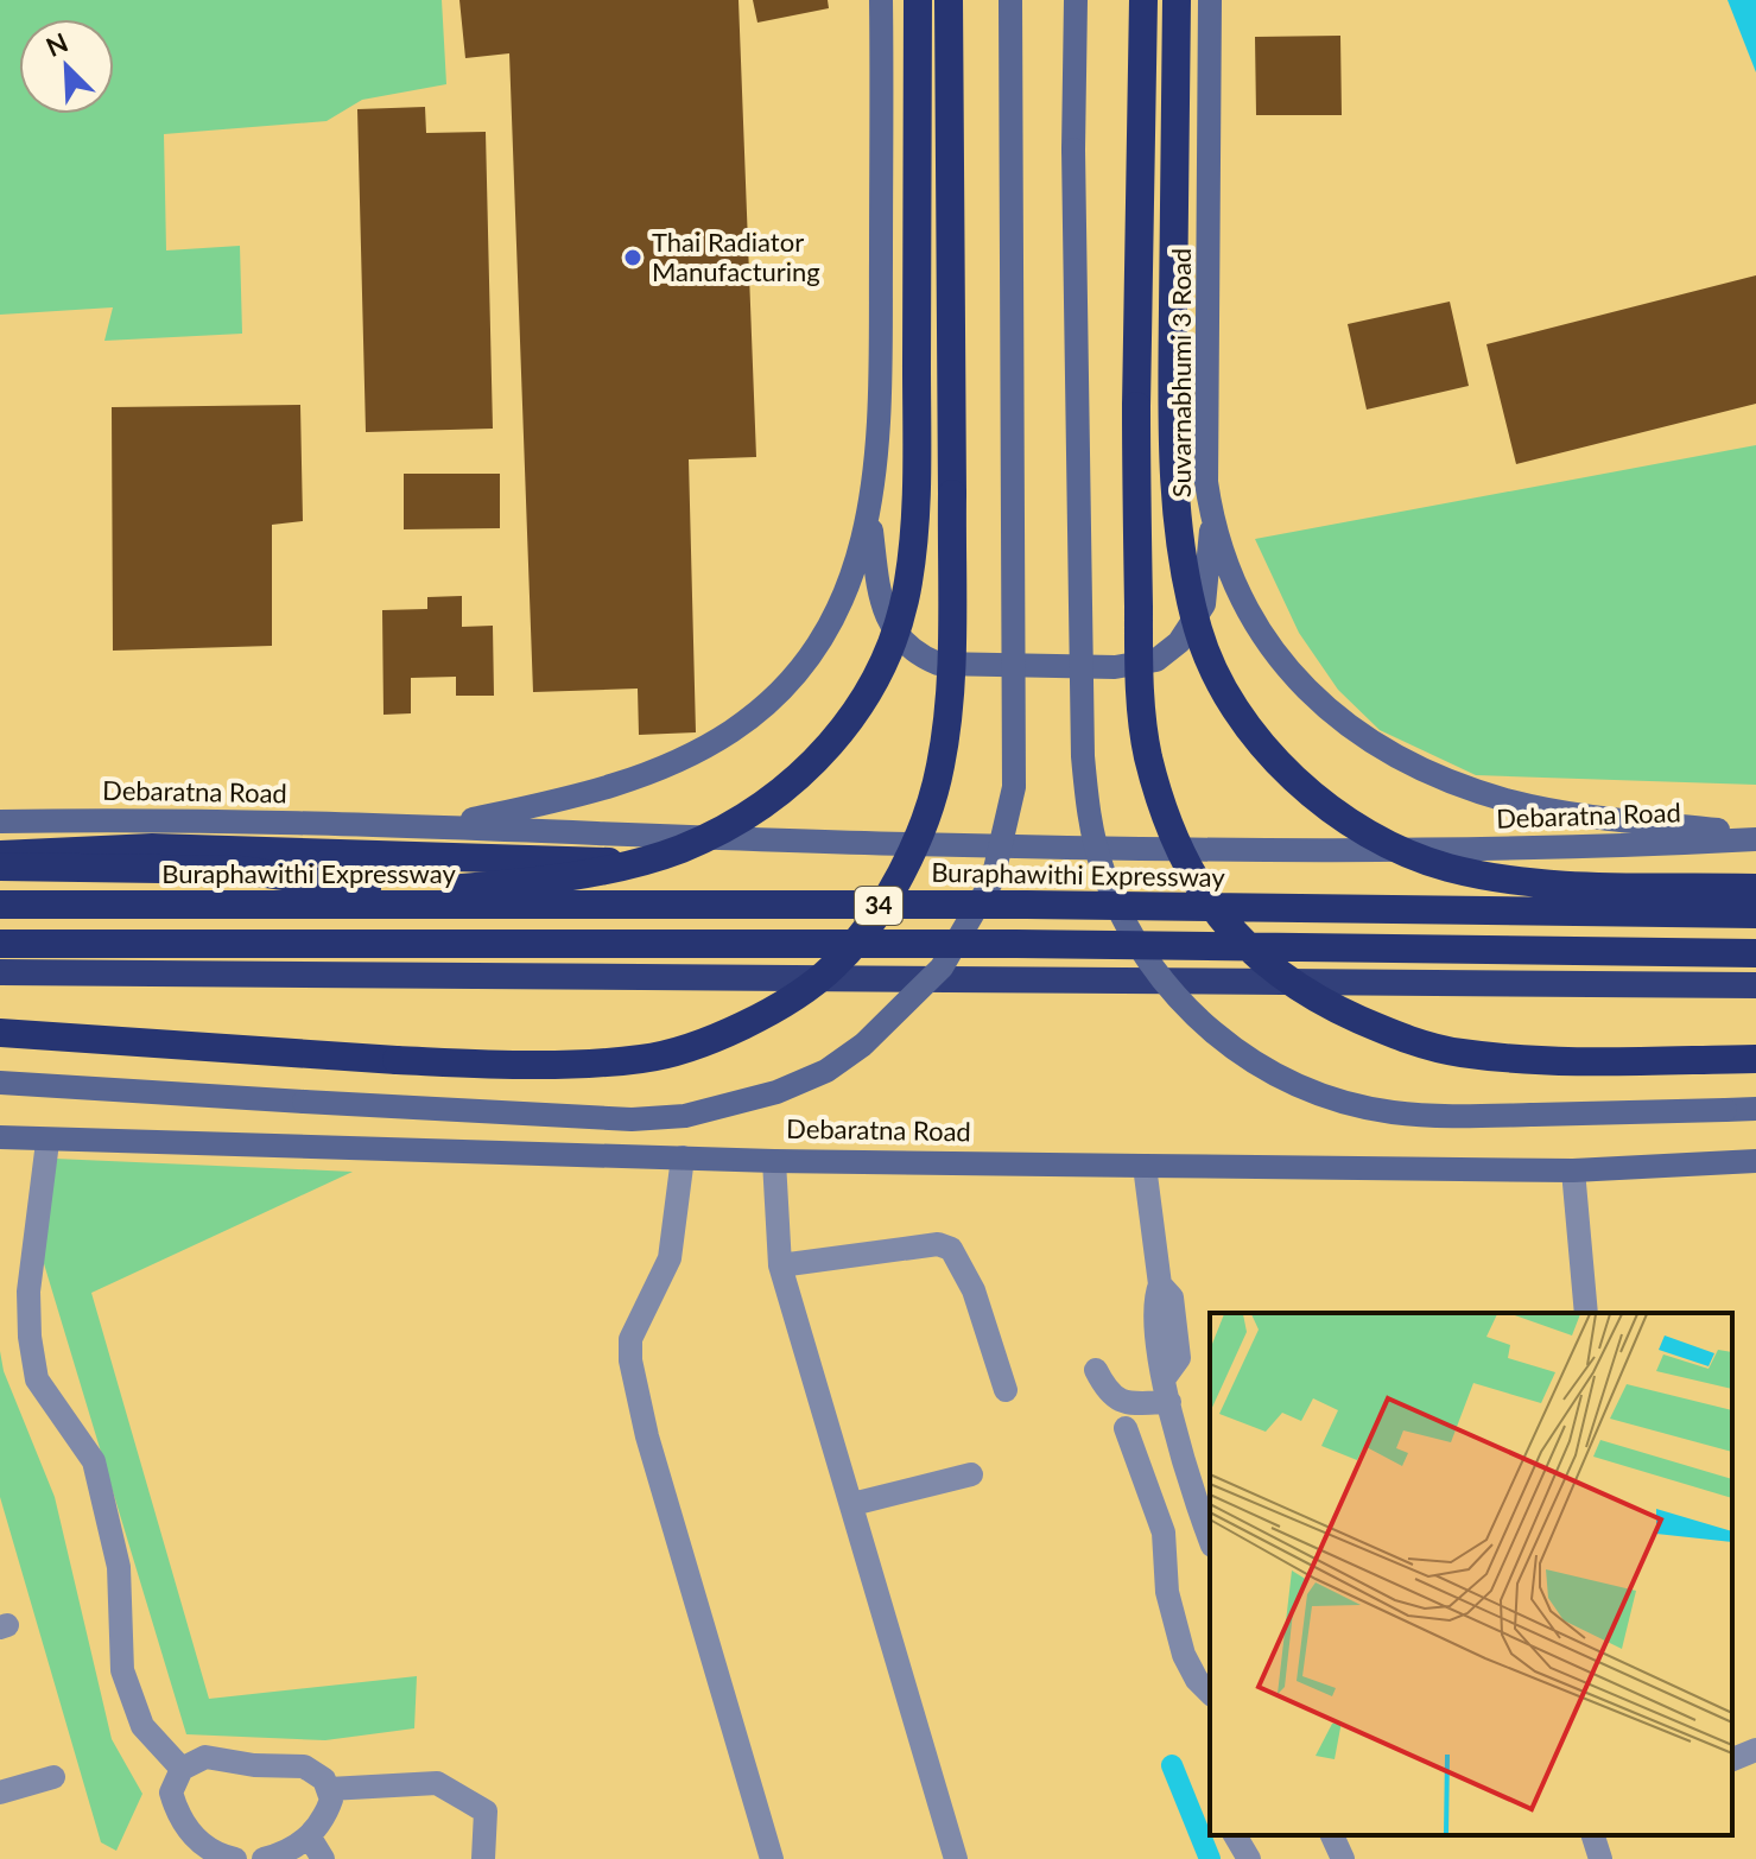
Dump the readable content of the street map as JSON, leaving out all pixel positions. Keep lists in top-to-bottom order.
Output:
{
  "streets": {
    "highway": ["Buraphawithi Expressway"],
    "main road": ["Suvarnabhumi 3 Road", "Debaratna Road"]
  },
  "crossings": [
    ["Suvarnabhumi 3 Road", "Debaratna Road"]
  ],
  "places": ["Thai Radiator Manufacturing"],
  "north": "top left"
}
